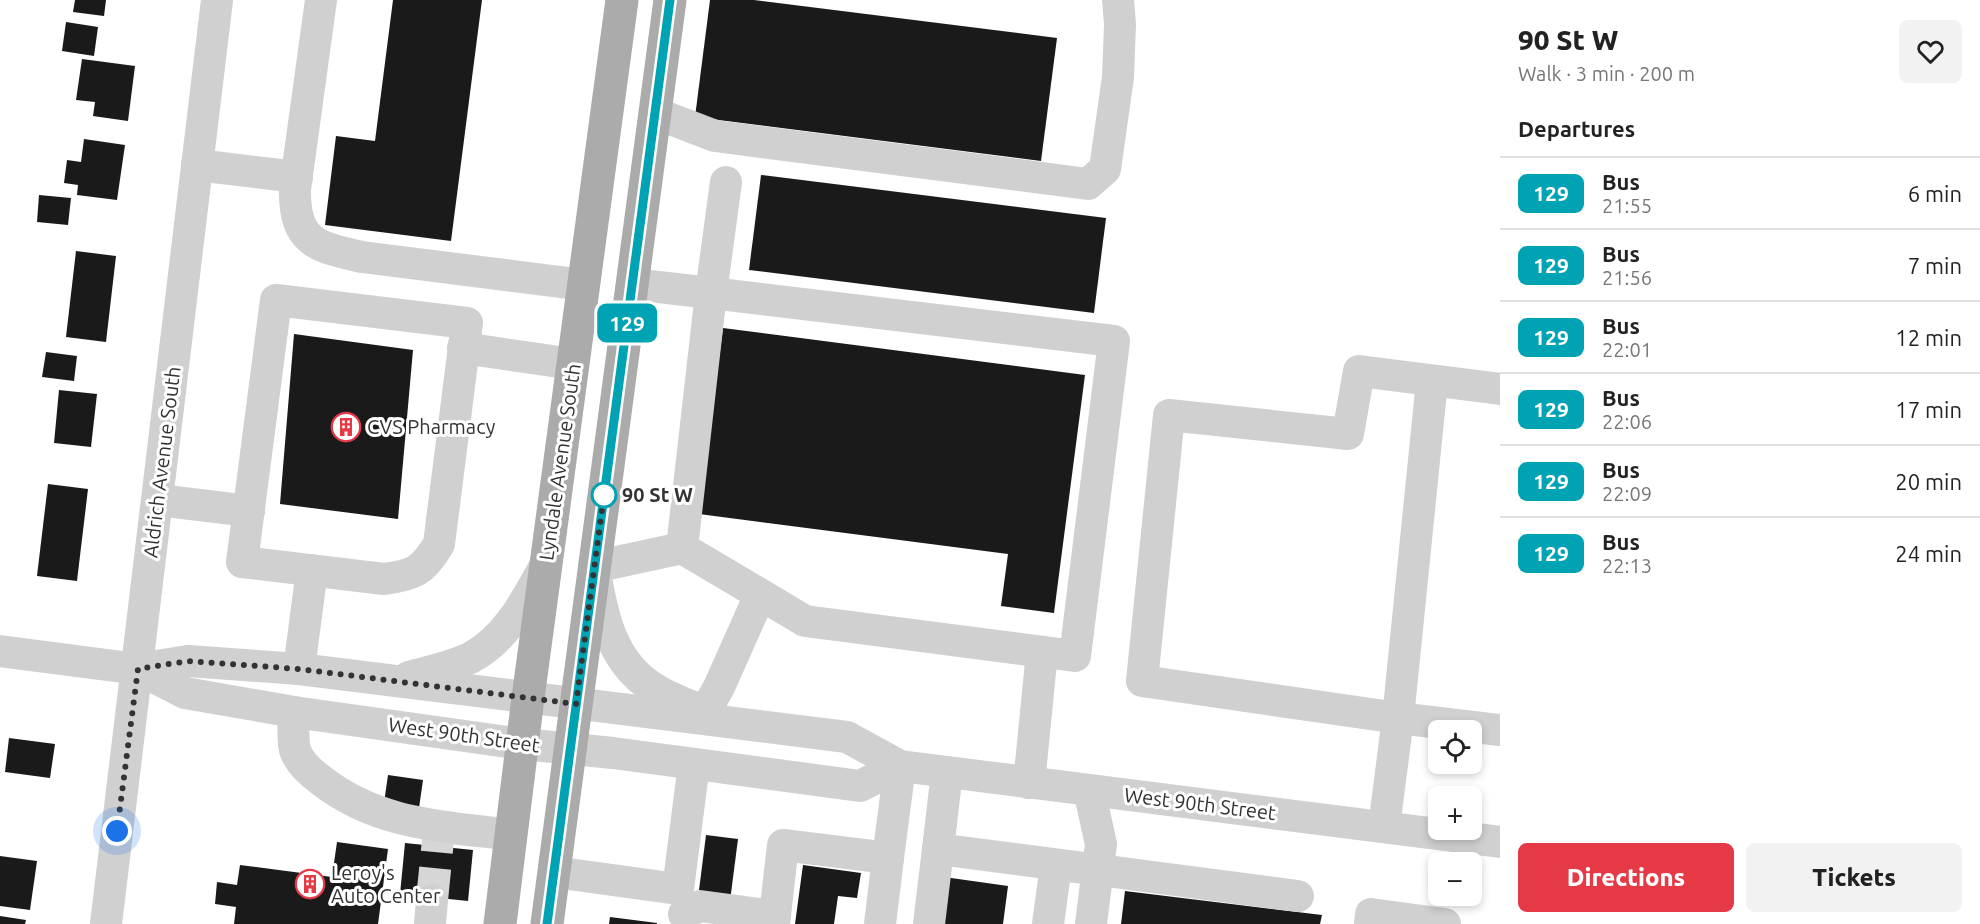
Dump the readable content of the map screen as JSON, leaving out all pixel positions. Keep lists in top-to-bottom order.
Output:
{
  "streets": {
    "main road": ["Lyndale Avenue South"],
    "street": ["Aldrich Avenue South", "West 90th Street"]
  },
  "crossings": [
    ["Aldrich Avenue South", "West 90th Street"],
    ["Lyndale Avenue South", "West 90th Street"]
  ],
  "places": {
    "building": ["CVS Pharmacy", "Leroy's Auto Center"],
    "other": ["90 St W"]
  },
  "lines": ["bus line 129"],
  "page": {
    "on_map": "129",
    "heading": [
      ["90 St W", "Walk · 3 min · 200 m"],
      "Departures"
    ],
    "list": [
      {
        "mark": "129",
        "name": "Bus",
        "note": "21:55",
        "value": "6 min"
      },
      {
        "mark": "129",
        "name": "Bus",
        "note": "21:56",
        "value": "7 min"
      },
      {
        "mark": "129",
        "name": "Bus",
        "note": "22:01",
        "value": "12 min"
      },
      {
        "mark": "129",
        "name": "Bus",
        "note": "22:06",
        "value": "17 min"
      },
      {
        "mark": "129",
        "name": "Bus",
        "note": "22:09",
        "value": "20 min"
      },
      {
        "mark": "129",
        "name": "Bus",
        "note": "22:13",
        "value": "24 min"
      }
    ],
    "map_buttons": ["+", "−"],
    "buttons": ["Directions", "Tickets"]
  }
}
